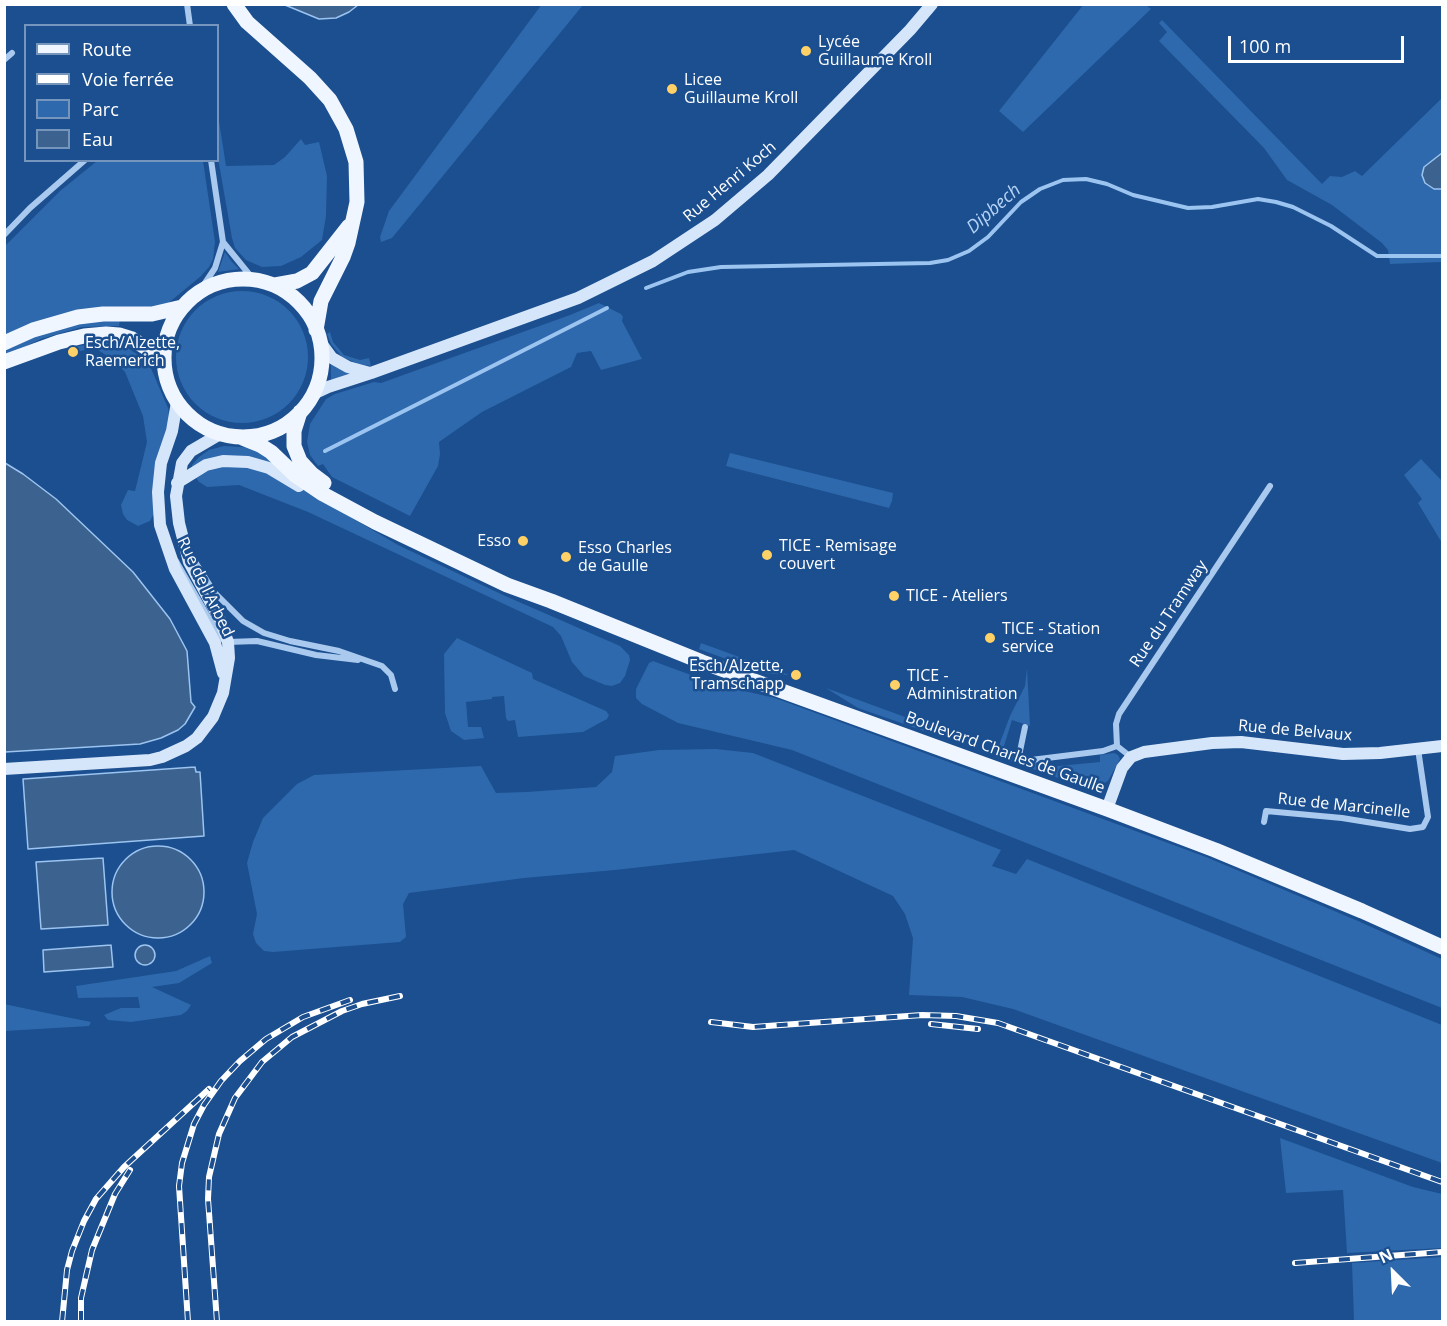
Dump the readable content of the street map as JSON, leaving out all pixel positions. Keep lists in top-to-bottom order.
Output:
{
  "streets": {
    "main road": ["Boulevard Charles de Gaulle"],
    "street": [
      "Rue Henri Koch",
      "Rue de l'Arbed",
      "Rue du Tramway",
      "Rue de Belvaux",
      "Rue de Marcinelle"
    ]
  },
  "crossings": [
    ["Rue Henri Koch", "Rue de l'Arbed"],
    ["Rue Henri Koch", "Boulevard Charles de Gaulle"],
    ["Rue de l'Arbed", "Boulevard Charles de Gaulle"],
    ["Rue de Belvaux", "Rue de Marcinelle"]
  ],
  "water": ["Dipbech"],
  "places": [
    "Lycée Guillaume Kroll",
    "Licee Guillaume Kroll",
    "Esch/Alzette, Raemerich",
    "Esso",
    "TICE - Remisage couvert",
    "Esso Charles de Gaulle",
    "TICE - Ateliers",
    "TICE - Station service",
    "Esch/Alzette, Tramschapp",
    "TICE - Administration"
  ],
  "legend": [
    "Route",
    "Voie ferrée",
    "Parc",
    "Eau"
  ],
  "scale_bar": "100 m",
  "north": "top left"
}
